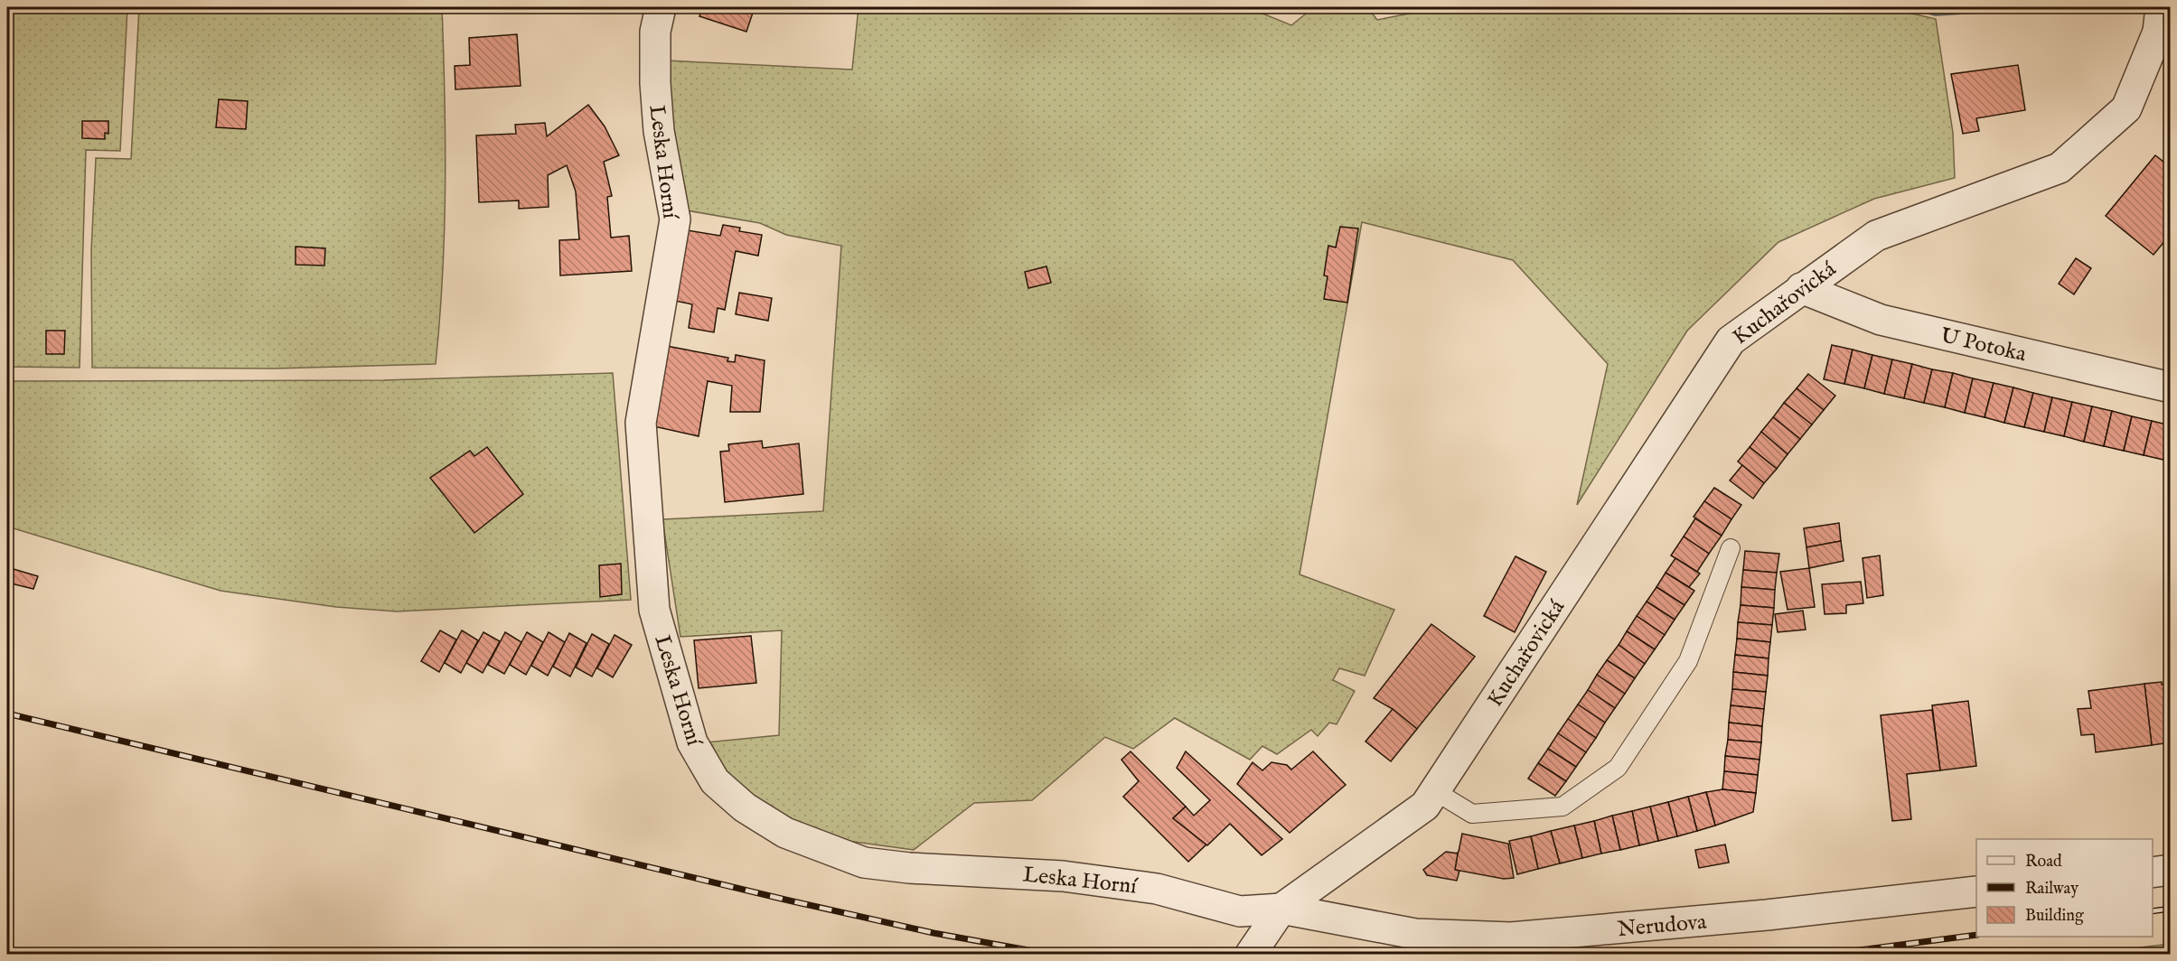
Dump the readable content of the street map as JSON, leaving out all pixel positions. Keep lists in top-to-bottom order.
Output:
{
  "streets": {
    "street": [
      "Leska Horní",
      "Kuchařovická",
      "U Potoka",
      "Nerudova"
    ]
  },
  "crossings": [
    ["Leska Horní", "Kuchařovická"],
    ["Leska Horní", "Nerudova"],
    ["Kuchařovická", "U Potoka"],
    ["Kuchařovická", "Nerudova"]
  ],
  "legend": ["Road", "Railway", "Building"]
}
